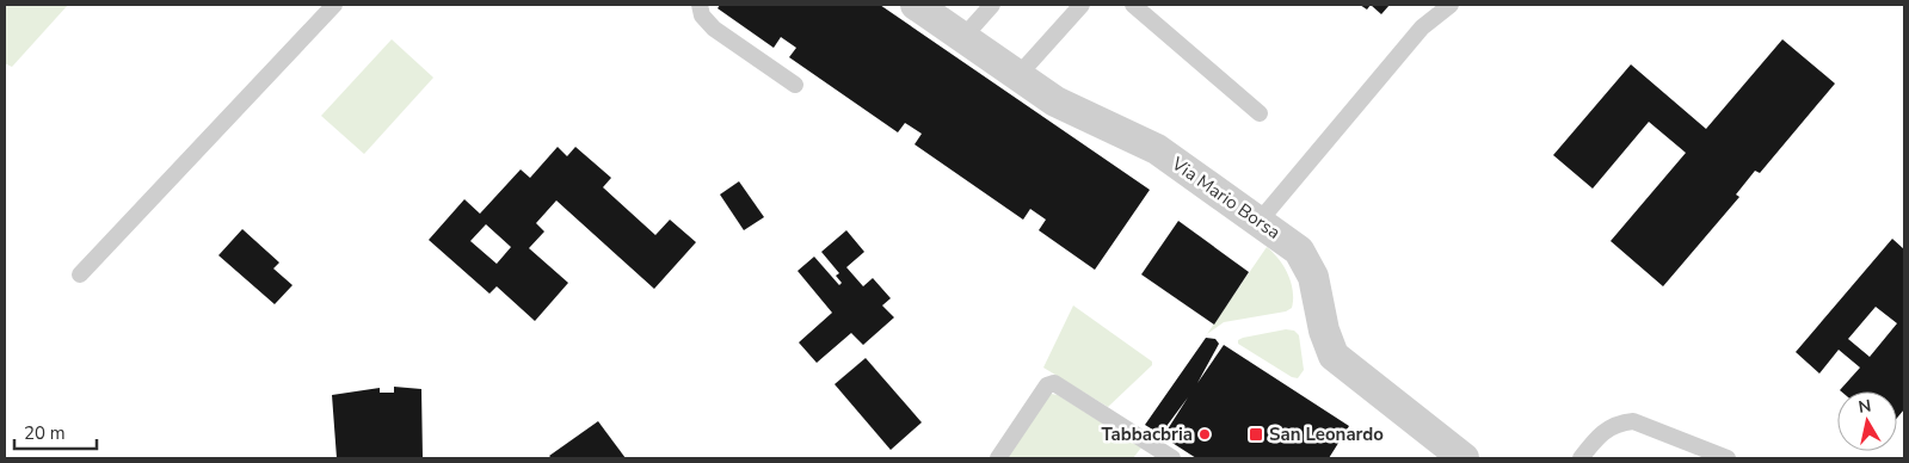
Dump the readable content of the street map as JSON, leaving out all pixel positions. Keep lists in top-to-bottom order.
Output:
{
  "streets": {
    "street": ["Via Mario Borsa"]
  },
  "places": {
    "other": ["Tabbacbria"],
    "transit": ["San Leonardo"]
  },
  "scale_bar": "20 m",
  "north": "top"
}
